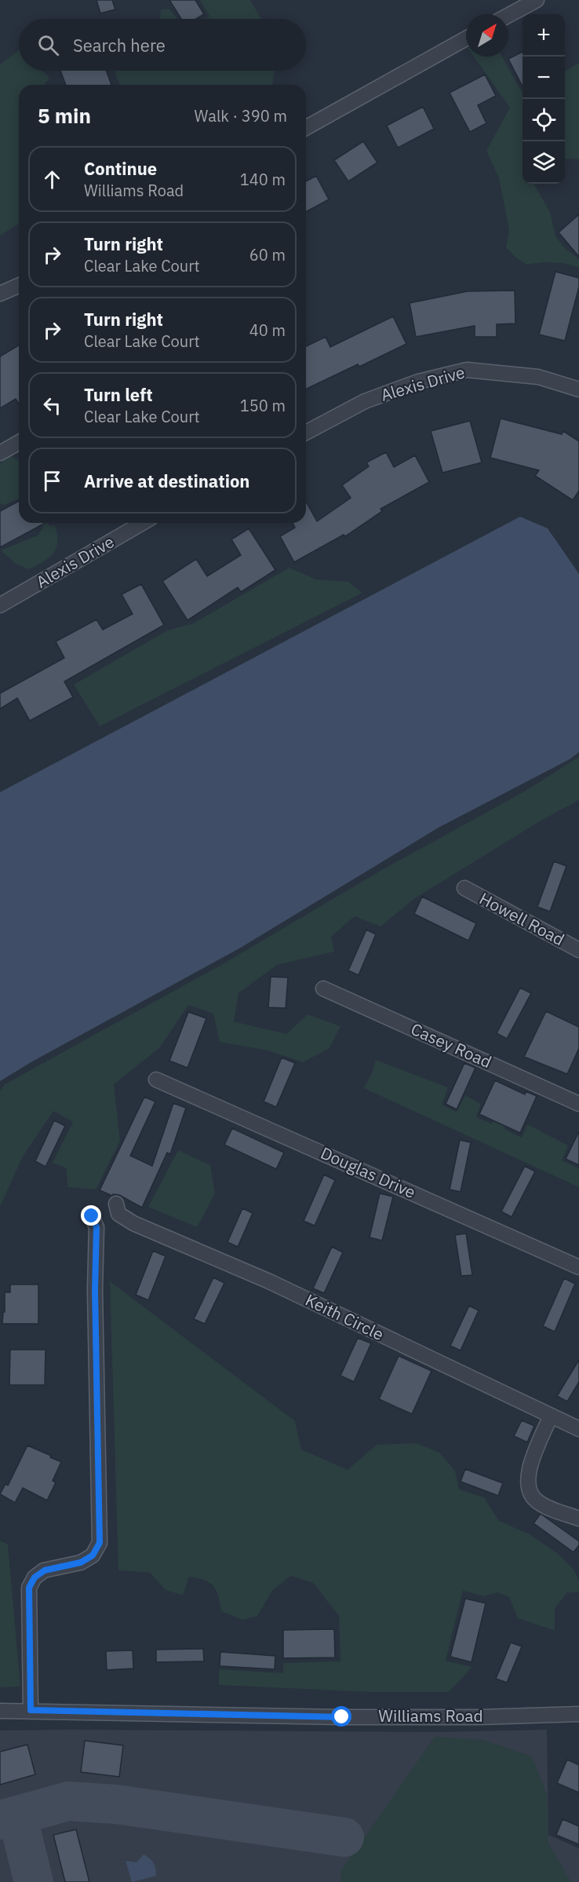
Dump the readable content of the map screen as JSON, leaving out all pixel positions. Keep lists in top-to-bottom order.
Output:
{
  "streets": {
    "street": [
      "Alexis Drive",
      "Howell Road",
      "Casey Road",
      "Douglas Drive",
      "Keith Circle",
      "Williams Road"
    ]
  },
  "north": "top right",
  "page": {
    "map_buttons": ["+", "−"],
    "search": "Search here",
    "heading": ["5 min", "Walk · 390 m"],
    "list": [
      ["Continue", "Williams Road", "140 m"],
      ["Turn right", "Clear Lake Court", "60 m"],
      ["Turn right", "Clear Lake Court", "40 m"],
      ["Turn left", "Clear Lake Court", "150 m"],
      "Arrive at destination"
    ]
  }
}
